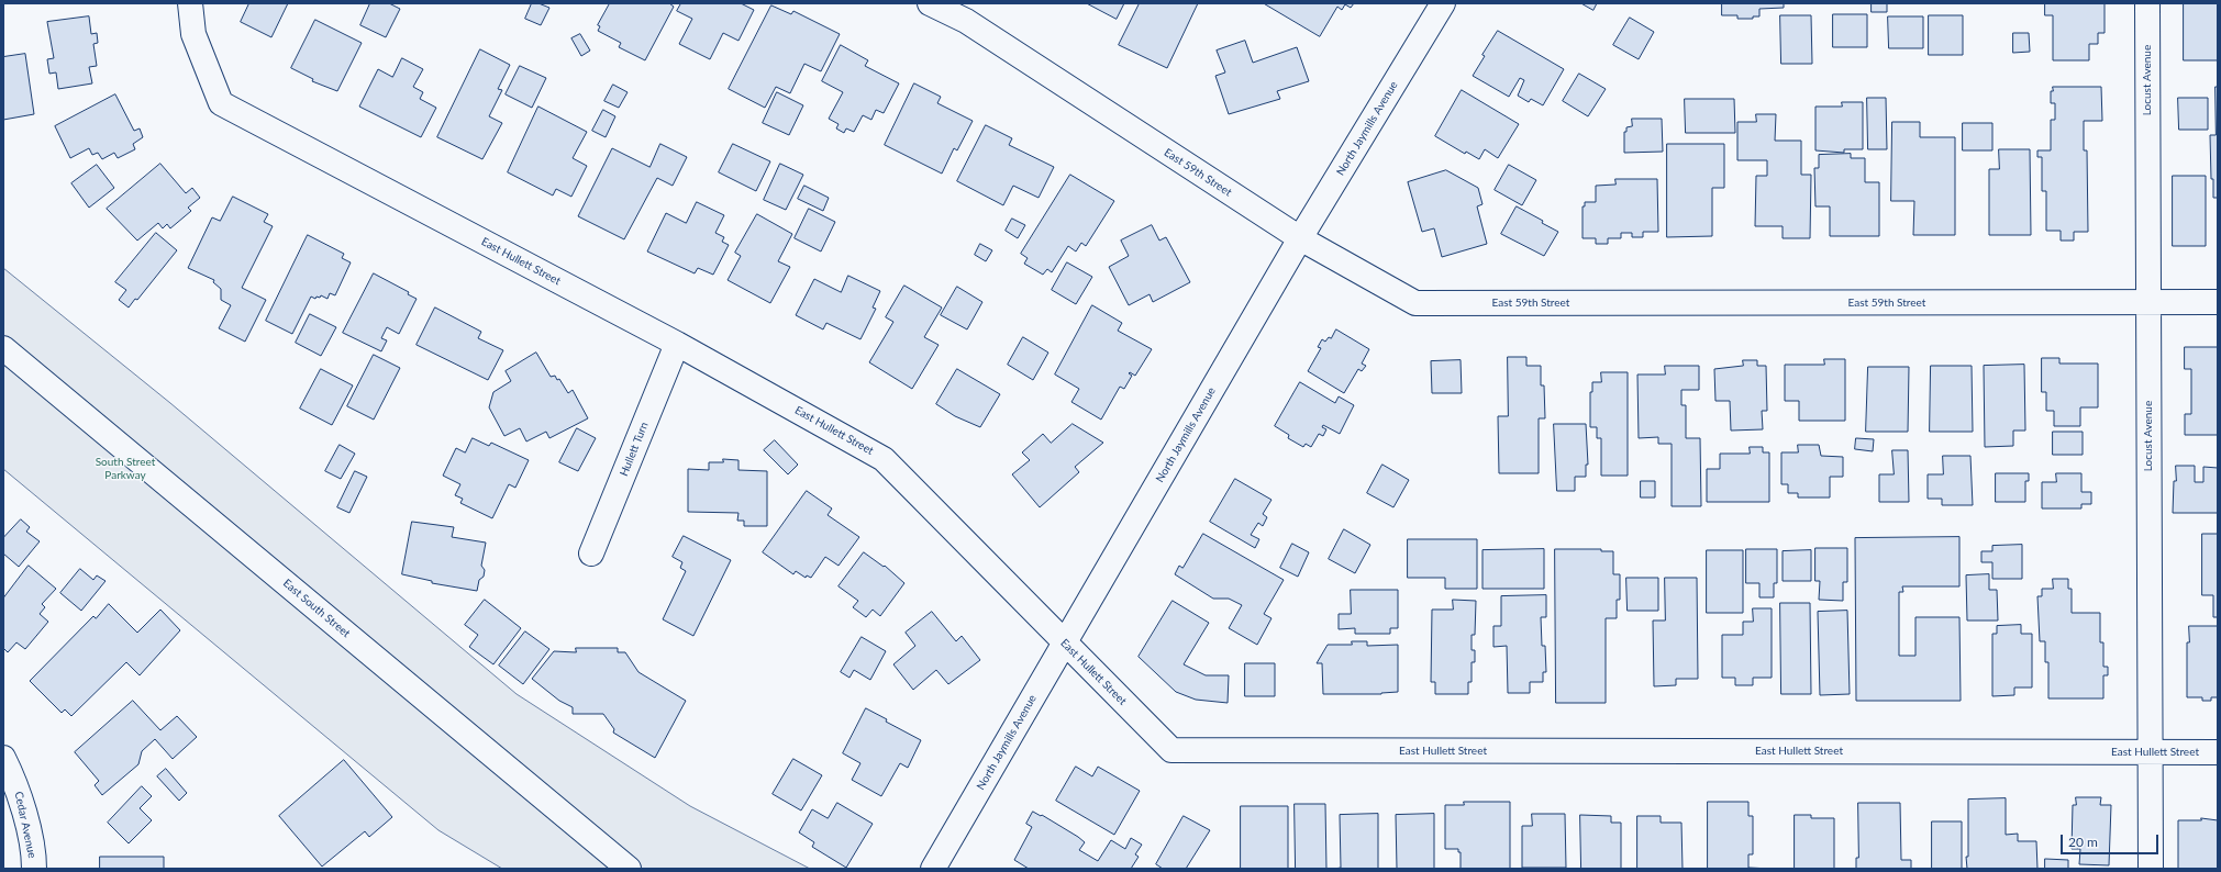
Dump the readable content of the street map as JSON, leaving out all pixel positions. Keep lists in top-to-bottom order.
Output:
{
  "streets": {
    "street": [
      "Locust Avenue",
      "North Jaymills Avenue",
      "East 59th Street",
      "East Hullett Street",
      "Hullett Turn",
      "East South Street",
      "Cedar Avenue"
    ]
  },
  "crossings": [
    ["Locust Avenue", "East 59th Street"],
    ["Locust Avenue", "East Hullett Street"],
    ["North Jaymills Avenue", "East 59th Street"],
    ["North Jaymills Avenue", "East Hullett Street"],
    ["East Hullett Street", "Hullett Turn"]
  ],
  "parks": ["South Street Parkway"],
  "scale_bar": "20 m"
}
